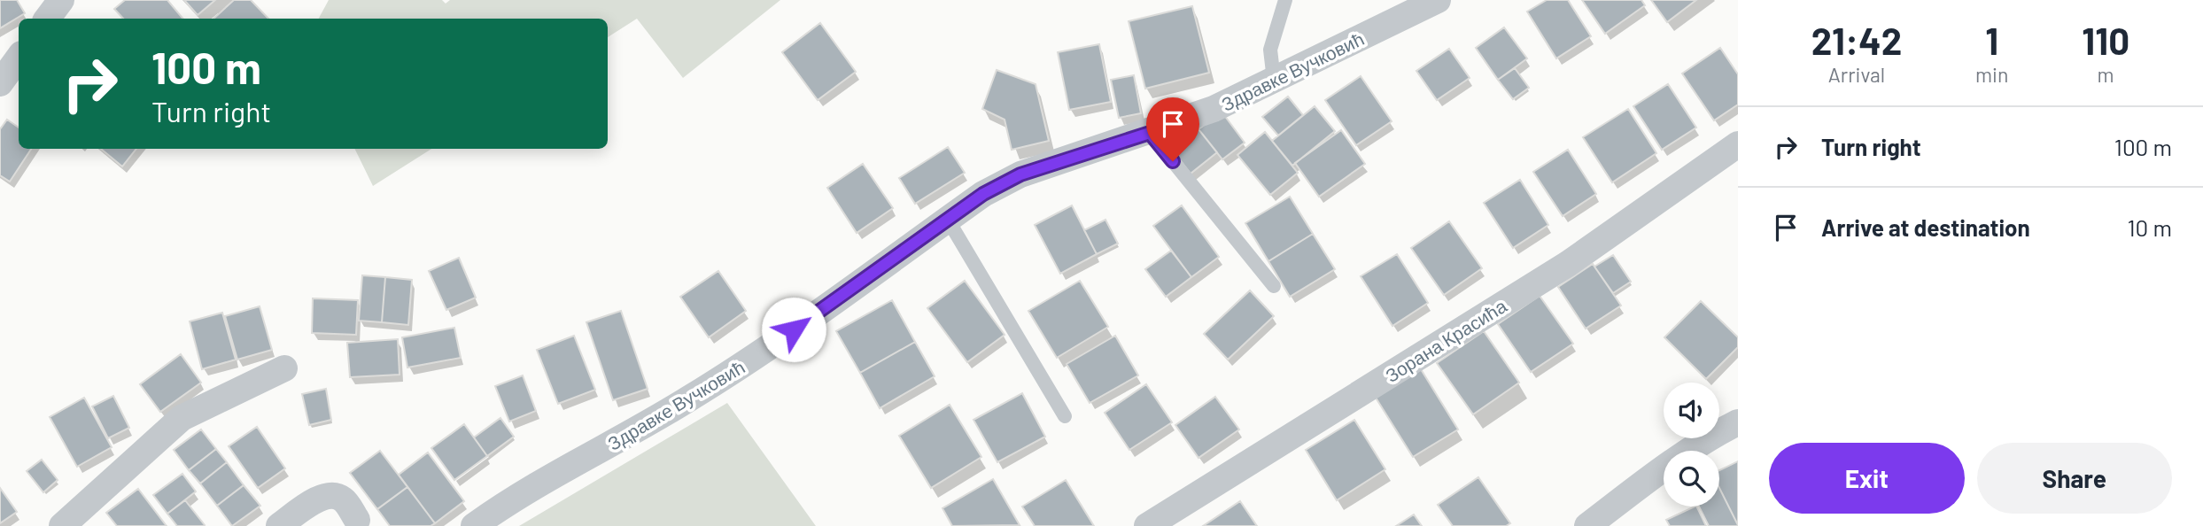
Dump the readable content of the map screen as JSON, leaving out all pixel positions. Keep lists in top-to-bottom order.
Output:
{
  "streets": {
    "street": ["Здравке Вучковић", "Зорана Красића"]
  },
  "page": {
    "eta": [
      "21:42",
      "Arrival",
      "1",
      "min",
      "110",
      "m"
    ],
    "turn": ["100 m", "Turn right"],
    "list": [
      {
        "name": "Turn right",
        "value": "100 m"
      },
      {
        "name": "Arrive at destination",
        "value": "10 m"
      }
    ],
    "buttons": ["Exit", "Share"]
  }
}
